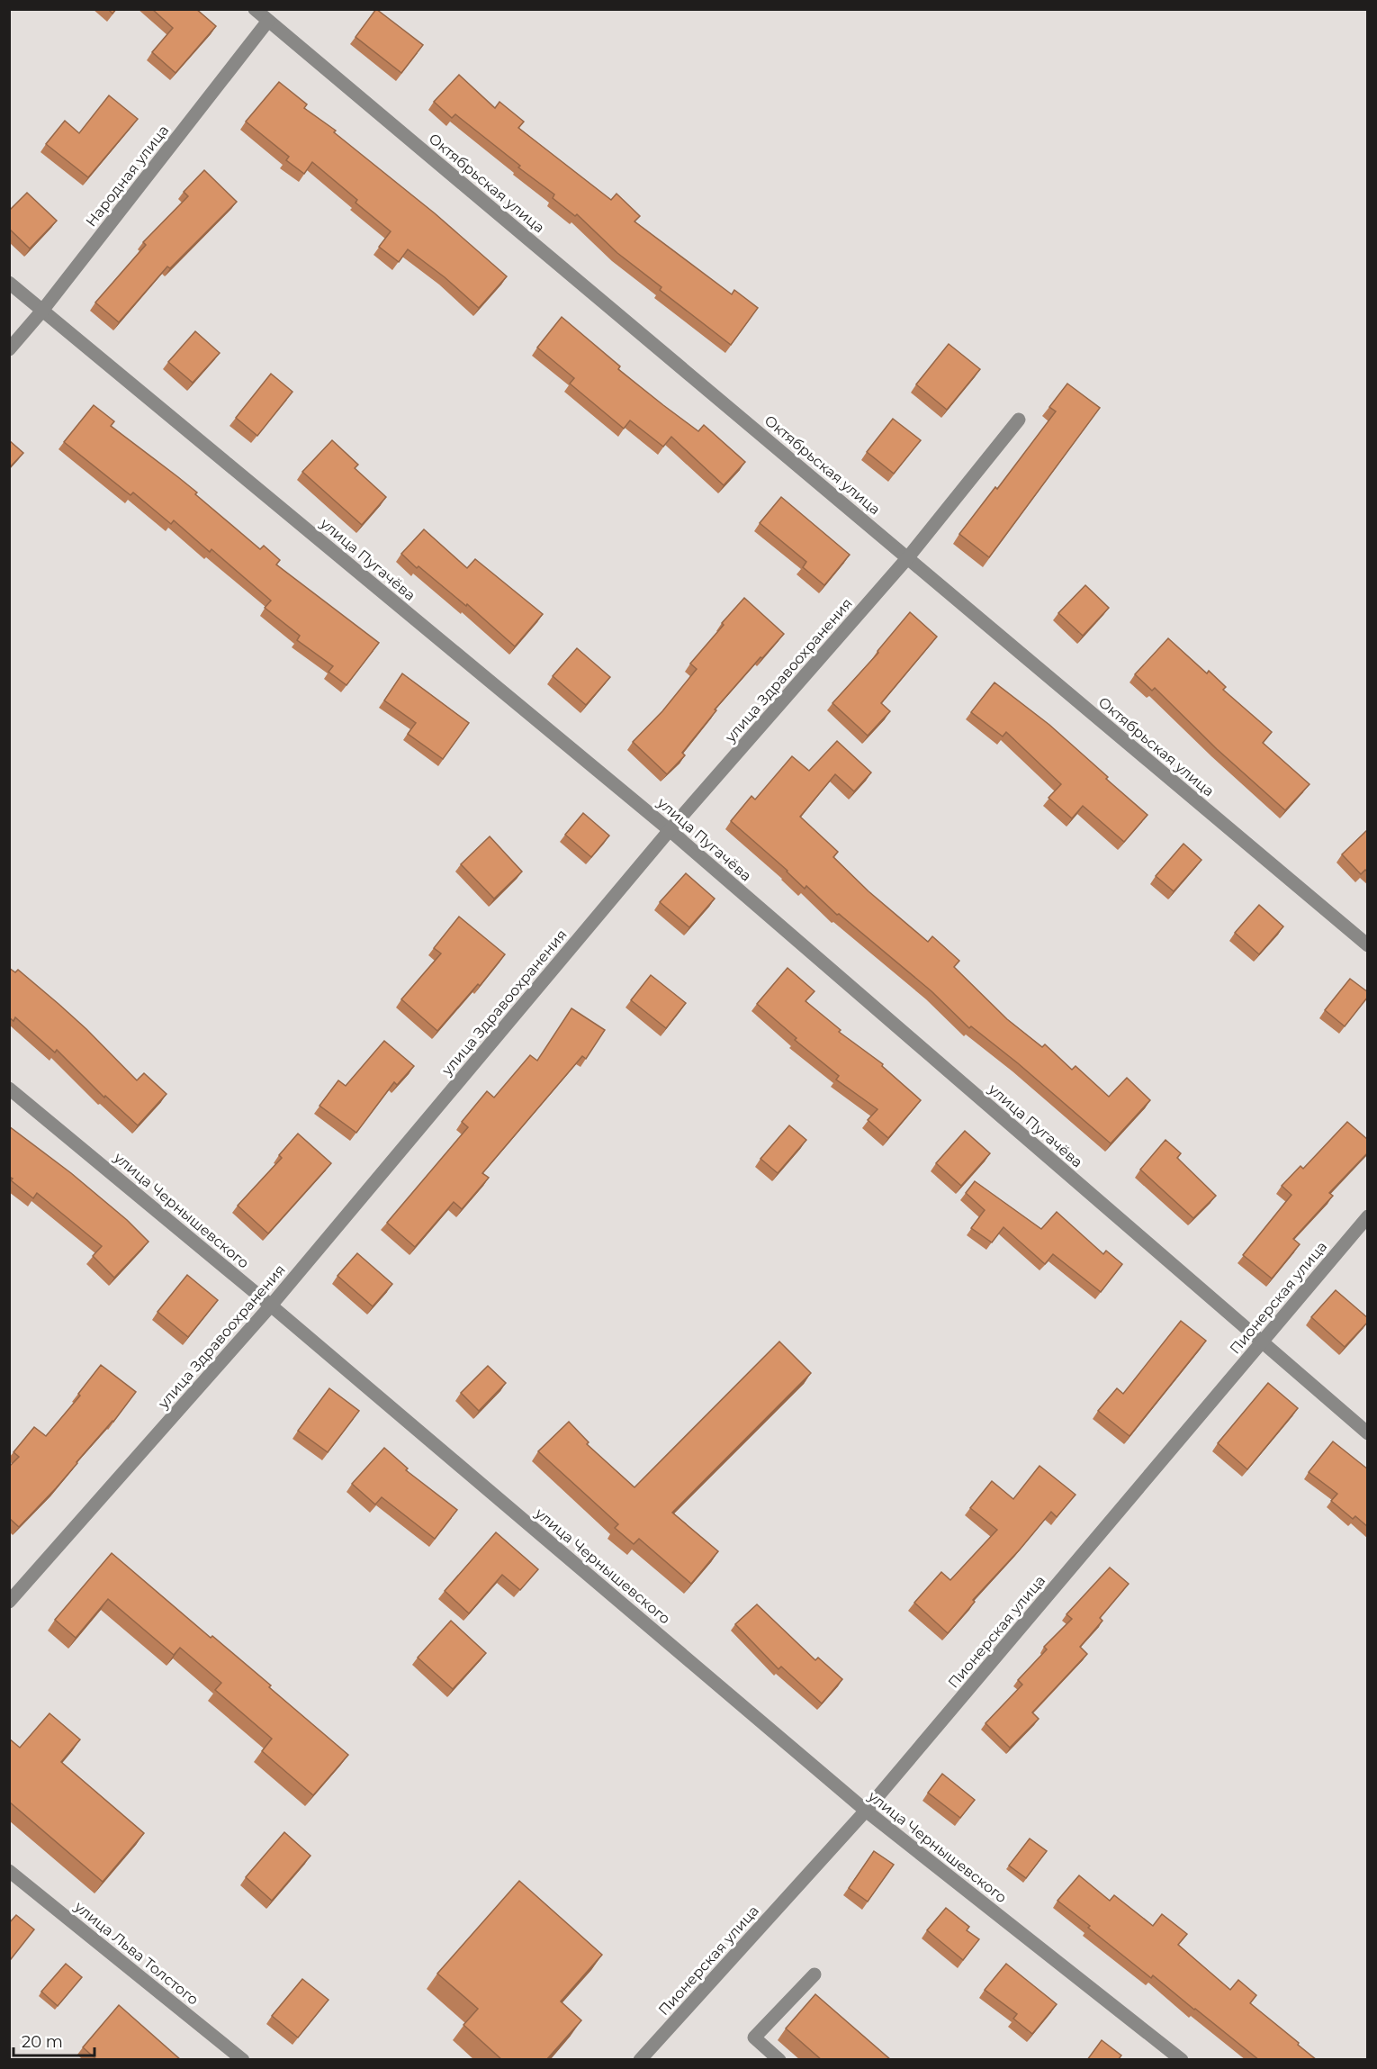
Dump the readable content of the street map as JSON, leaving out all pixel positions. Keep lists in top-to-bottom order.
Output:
{
  "streets": {
    "street": [
      "Народная улица",
      "Октябрьская улица",
      "улица Пугачёва",
      "улица Здравоохранения",
      "улица Чернышевского",
      "Пионерская улица",
      "улица Льва Толстого"
    ]
  },
  "crossings": [
    ["Народная улица", "Октябрьская улица"],
    ["Народная улица", "улица Пугачёва"],
    ["Октябрьская улица", "улица Здравоохранения"],
    ["улица Пугачёва", "улица Здравоохранения"],
    ["улица Пугачёва", "Пионерская улица"],
    ["улица Здравоохранения", "улица Чернышевского"],
    ["улица Чернышевского", "Пионерская улица"]
  ],
  "scale_bar": "20 m"
}
